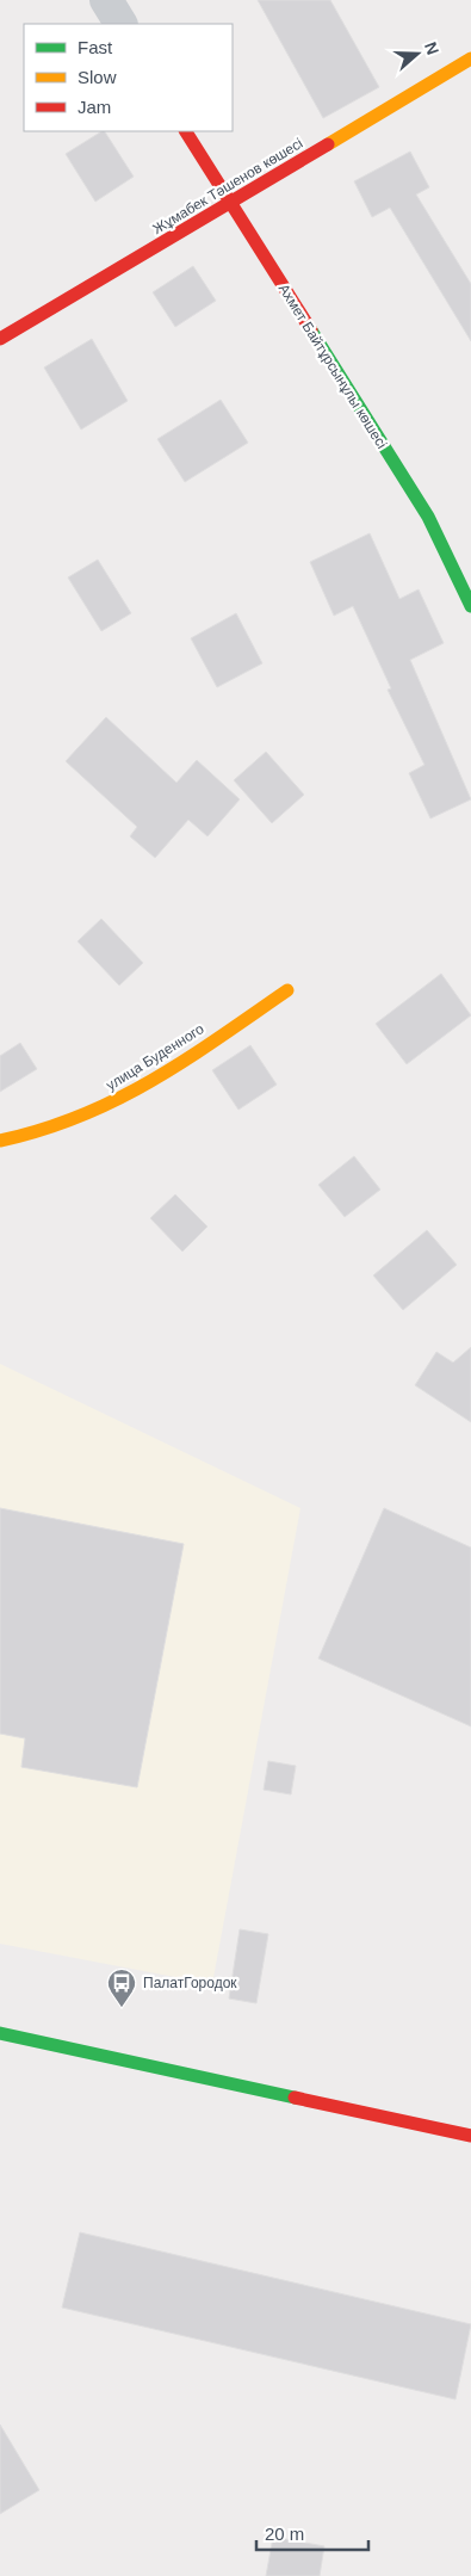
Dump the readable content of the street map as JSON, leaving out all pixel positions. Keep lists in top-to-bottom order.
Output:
{
  "streets": {
    "street": ["Жұмабек Тәшенов көшесі", "Ахмет Байтұрсынұлы көшесі", "улица Буденного"]
  },
  "crossings": [
    ["Жұмабек Тәшенов көшесі", "Ахмет Байтұрсынұлы көшесі"]
  ],
  "places": {
    "bus stop": ["ПалатГородок"]
  },
  "legend": ["Fast", "Slow", "Jam"],
  "scale_bar": "20 m",
  "north": "right"
}
